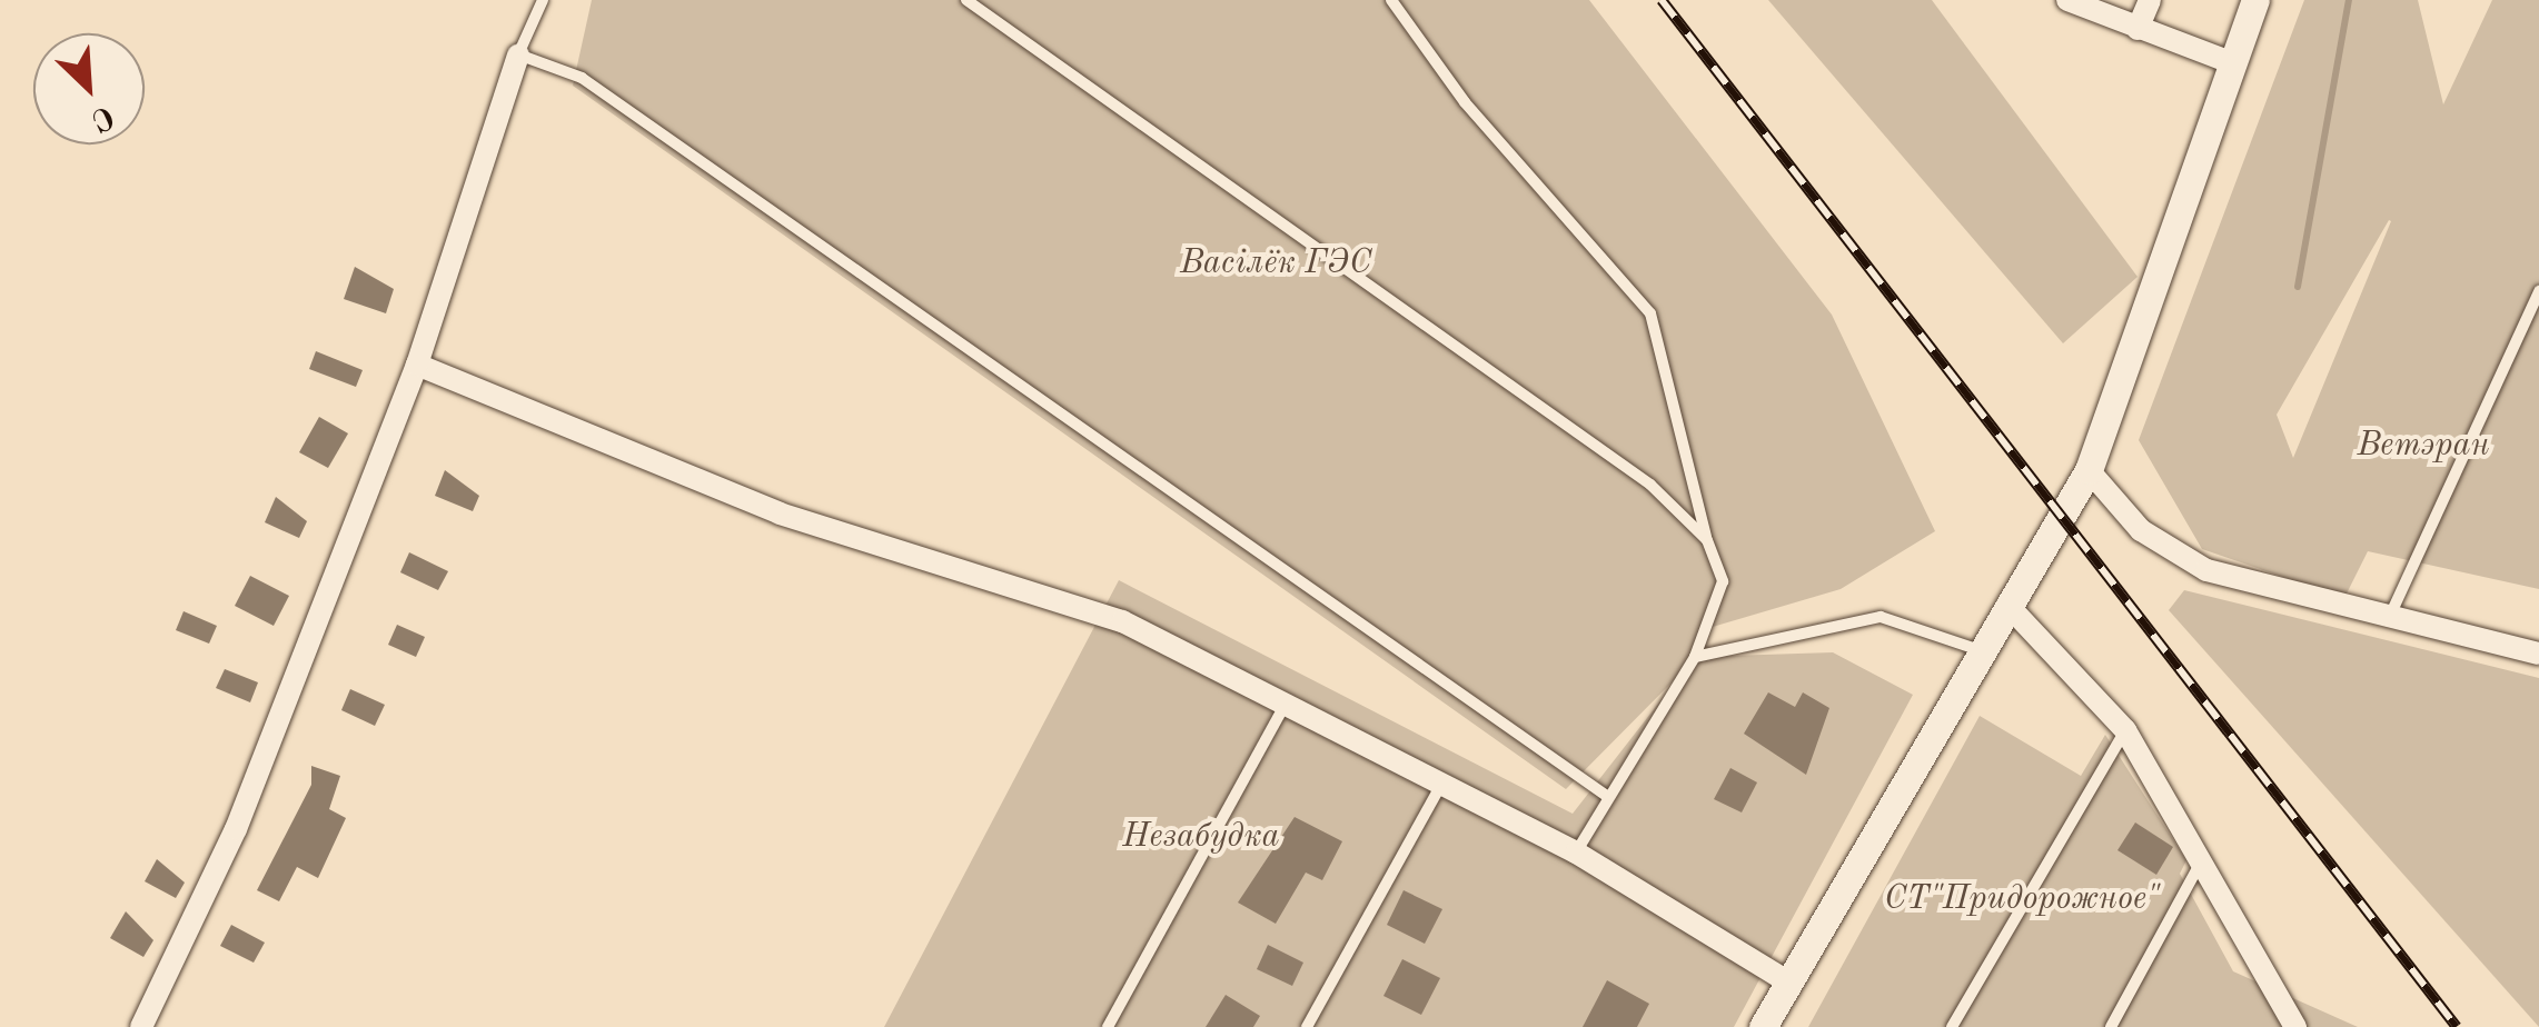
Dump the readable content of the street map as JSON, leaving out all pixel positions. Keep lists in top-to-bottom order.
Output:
{
  "parks": [
    "Васілёк ГЭС",
    "Ветэран",
    "Незабудка",
    "СТ\"Придорожное\""
  ],
  "north": "bottom right"
}
